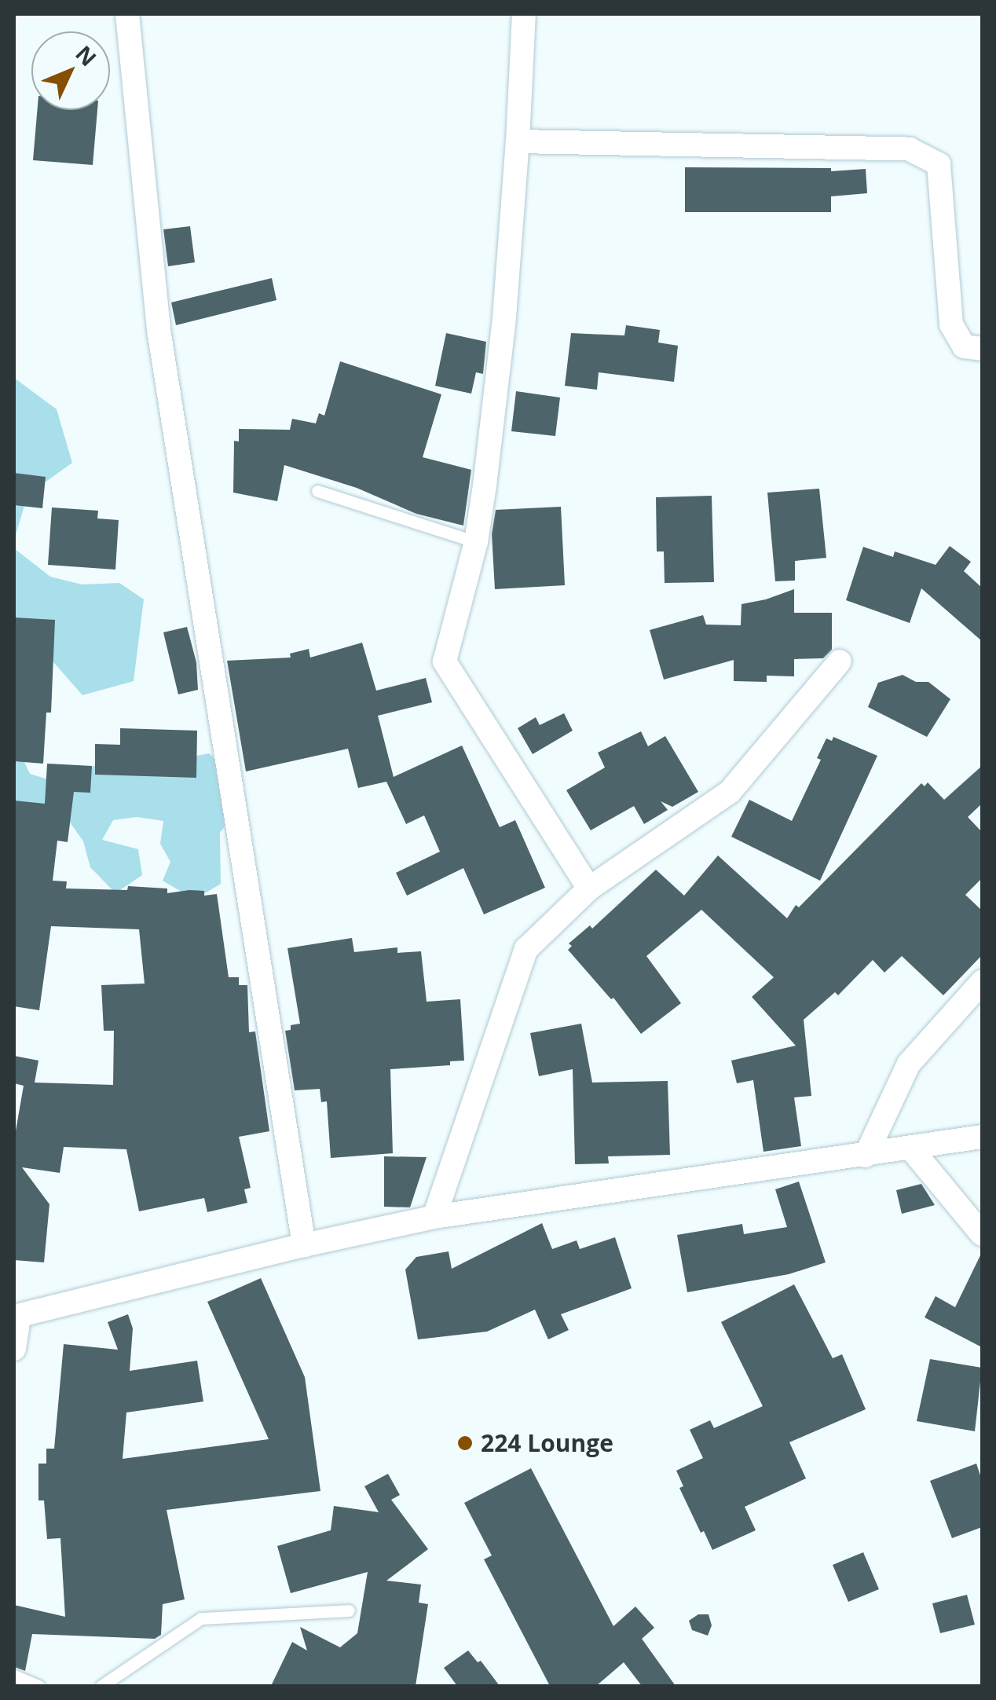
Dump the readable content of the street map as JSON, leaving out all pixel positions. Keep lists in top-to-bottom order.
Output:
{
  "places": ["224 Lounge"],
  "north": "top right"
}
